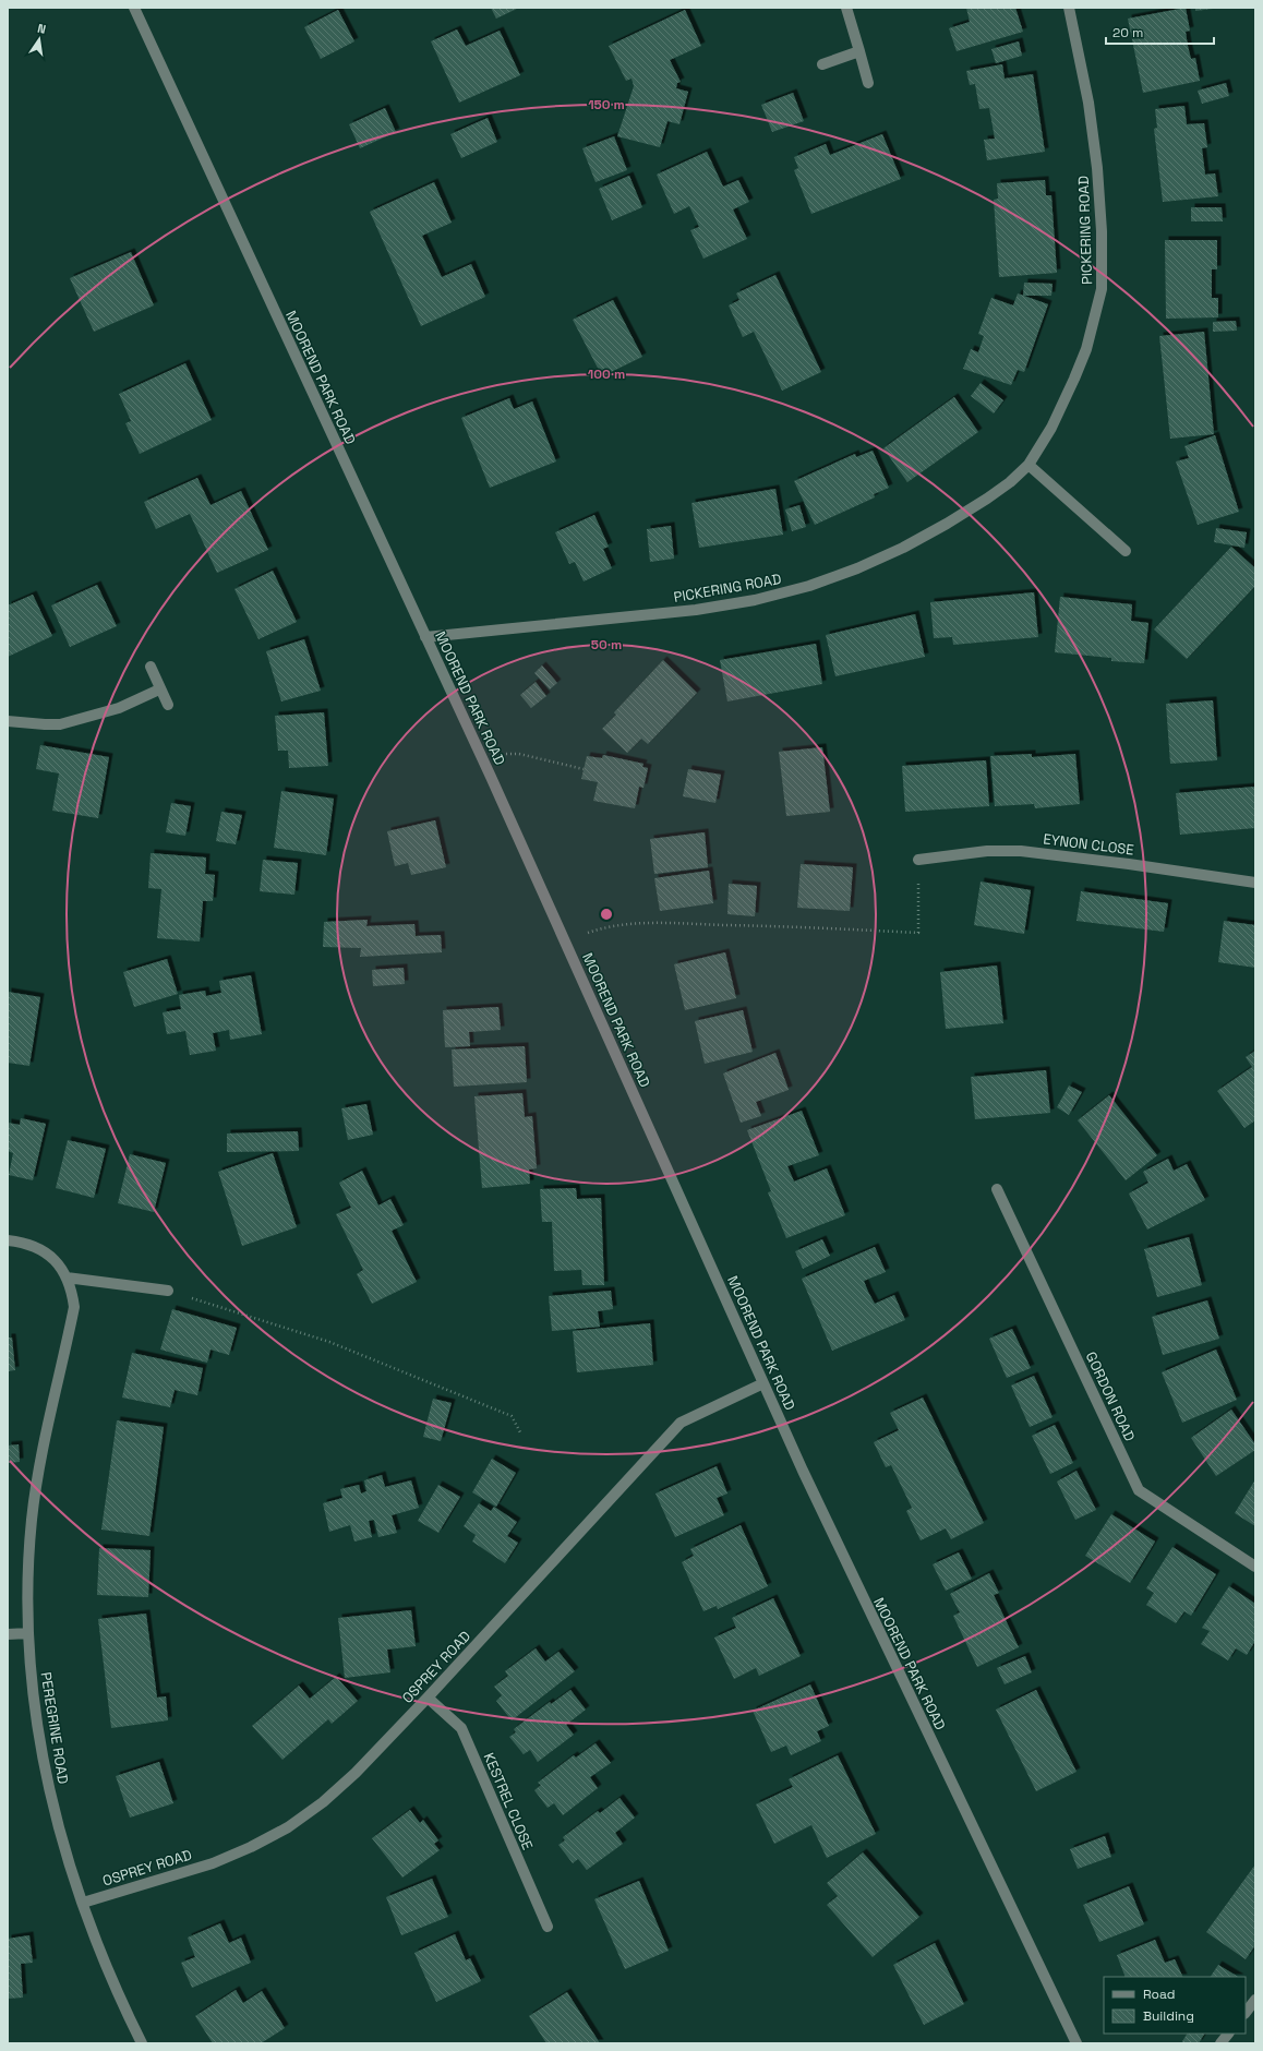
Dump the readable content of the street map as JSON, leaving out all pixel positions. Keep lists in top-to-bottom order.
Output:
{
  "streets": {
    "street": [
      "PICKERING ROAD",
      "MOOREND PARK ROAD",
      "EYNON CLOSE",
      "GORDON ROAD",
      "OSPREY ROAD",
      "PEREGRINE ROAD",
      "KESTREL CLOSE"
    ]
  },
  "crossings": [
    ["PICKERING ROAD", "MOOREND PARK ROAD"],
    ["MOOREND PARK ROAD", "OSPREY ROAD"],
    ["OSPREY ROAD", "PEREGRINE ROAD"],
    ["OSPREY ROAD", "KESTREL CLOSE"]
  ],
  "legend": ["Road", "Building"],
  "scale_bar": "20 m",
  "north": "top",
  "rings": ["150 m", "100 m", "50 m"]
}
